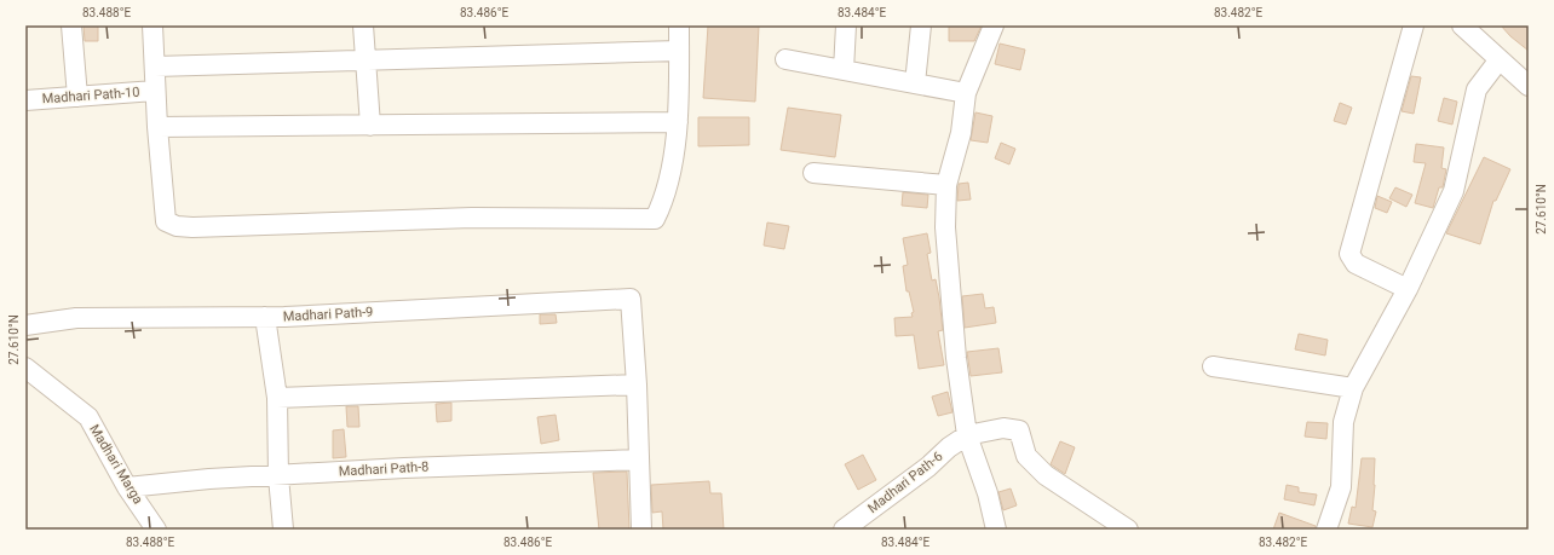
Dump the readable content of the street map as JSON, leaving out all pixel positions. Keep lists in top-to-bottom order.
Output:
{
  "streets": {
    "street": [
      "Madhari Path-10",
      "Madhari Path-9",
      "Madhari Marga",
      "Madhari Path-8",
      "Madhari Path-6"
    ]
  },
  "crossings": [
    ["Madhari Marga", "Madhari Path-8"]
  ],
  "coordinates": [
    "83.488°E",
    "83.486°E",
    "83.484°E",
    "83.482°E",
    "27.610°N"
  ]
}
